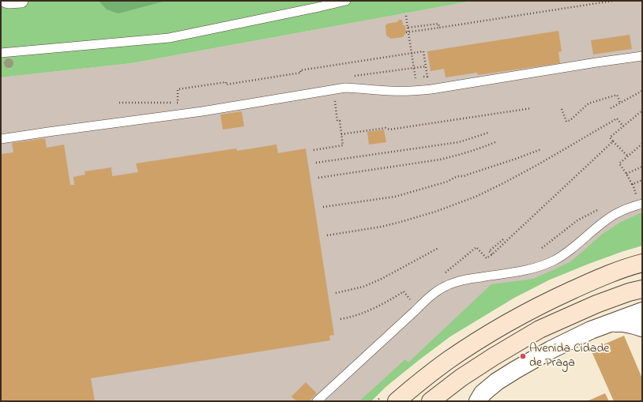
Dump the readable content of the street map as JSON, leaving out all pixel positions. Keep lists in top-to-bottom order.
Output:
{
  "places": ["Avenida Cidade de Praga"]
}
